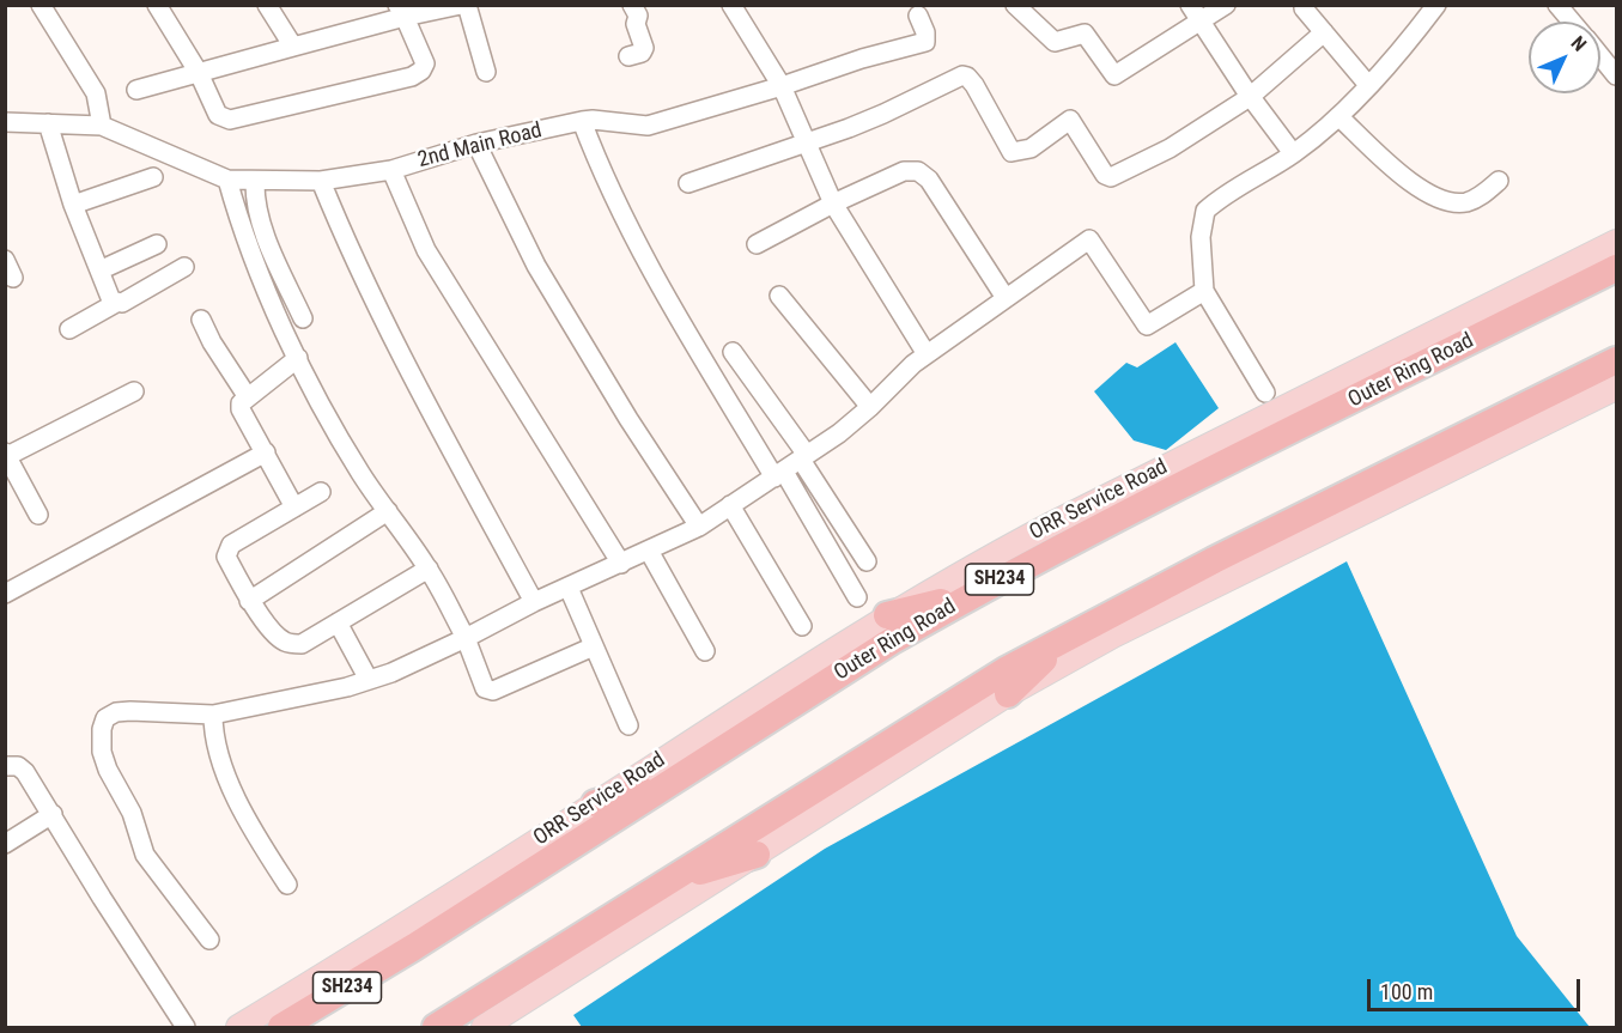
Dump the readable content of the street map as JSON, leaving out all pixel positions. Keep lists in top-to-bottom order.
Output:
{
  "streets": {
    "highway": ["Outer Ring Road", "SH234"],
    "main road": ["ORR Service Road"],
    "street": ["2nd Main Road"]
  },
  "scale_bar": "100 m",
  "north": "top right"
}
